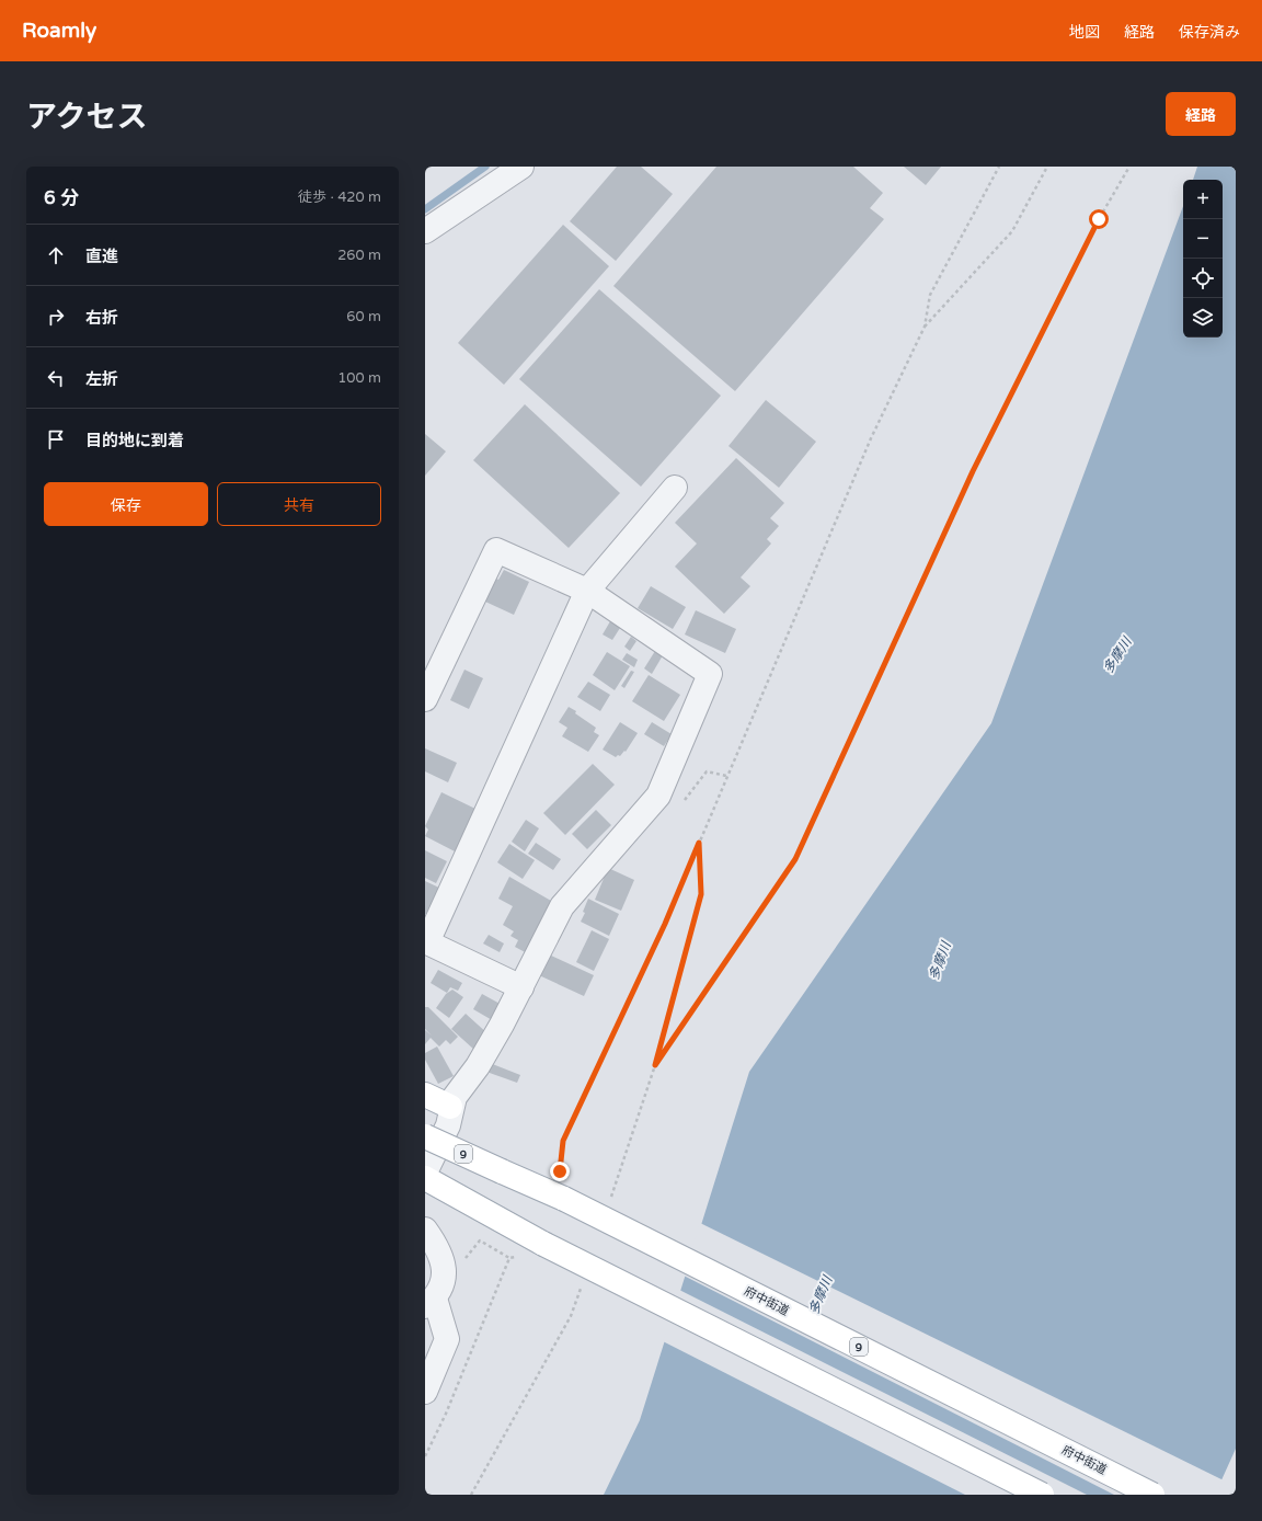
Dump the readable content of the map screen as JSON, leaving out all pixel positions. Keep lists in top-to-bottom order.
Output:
{
  "streets": {
    "main road": ["9", "府中街道"]
  },
  "water": ["多摩川"],
  "page": {
    "header": "Roamly",
    "nav": ["地図", "経路", "保存済み"],
    "title": "アクセス",
    "buttons": [
      "経路",
      ["保存", "共有"]
    ],
    "heading": ["6 分", "徒歩 · 420 m"],
    "map_buttons": ["+", "−"],
    "list": [
      ["直進", "260 m"],
      ["右折", "60 m"],
      ["左折", "100 m"],
      "目的地に到着"
    ]
  }
}
